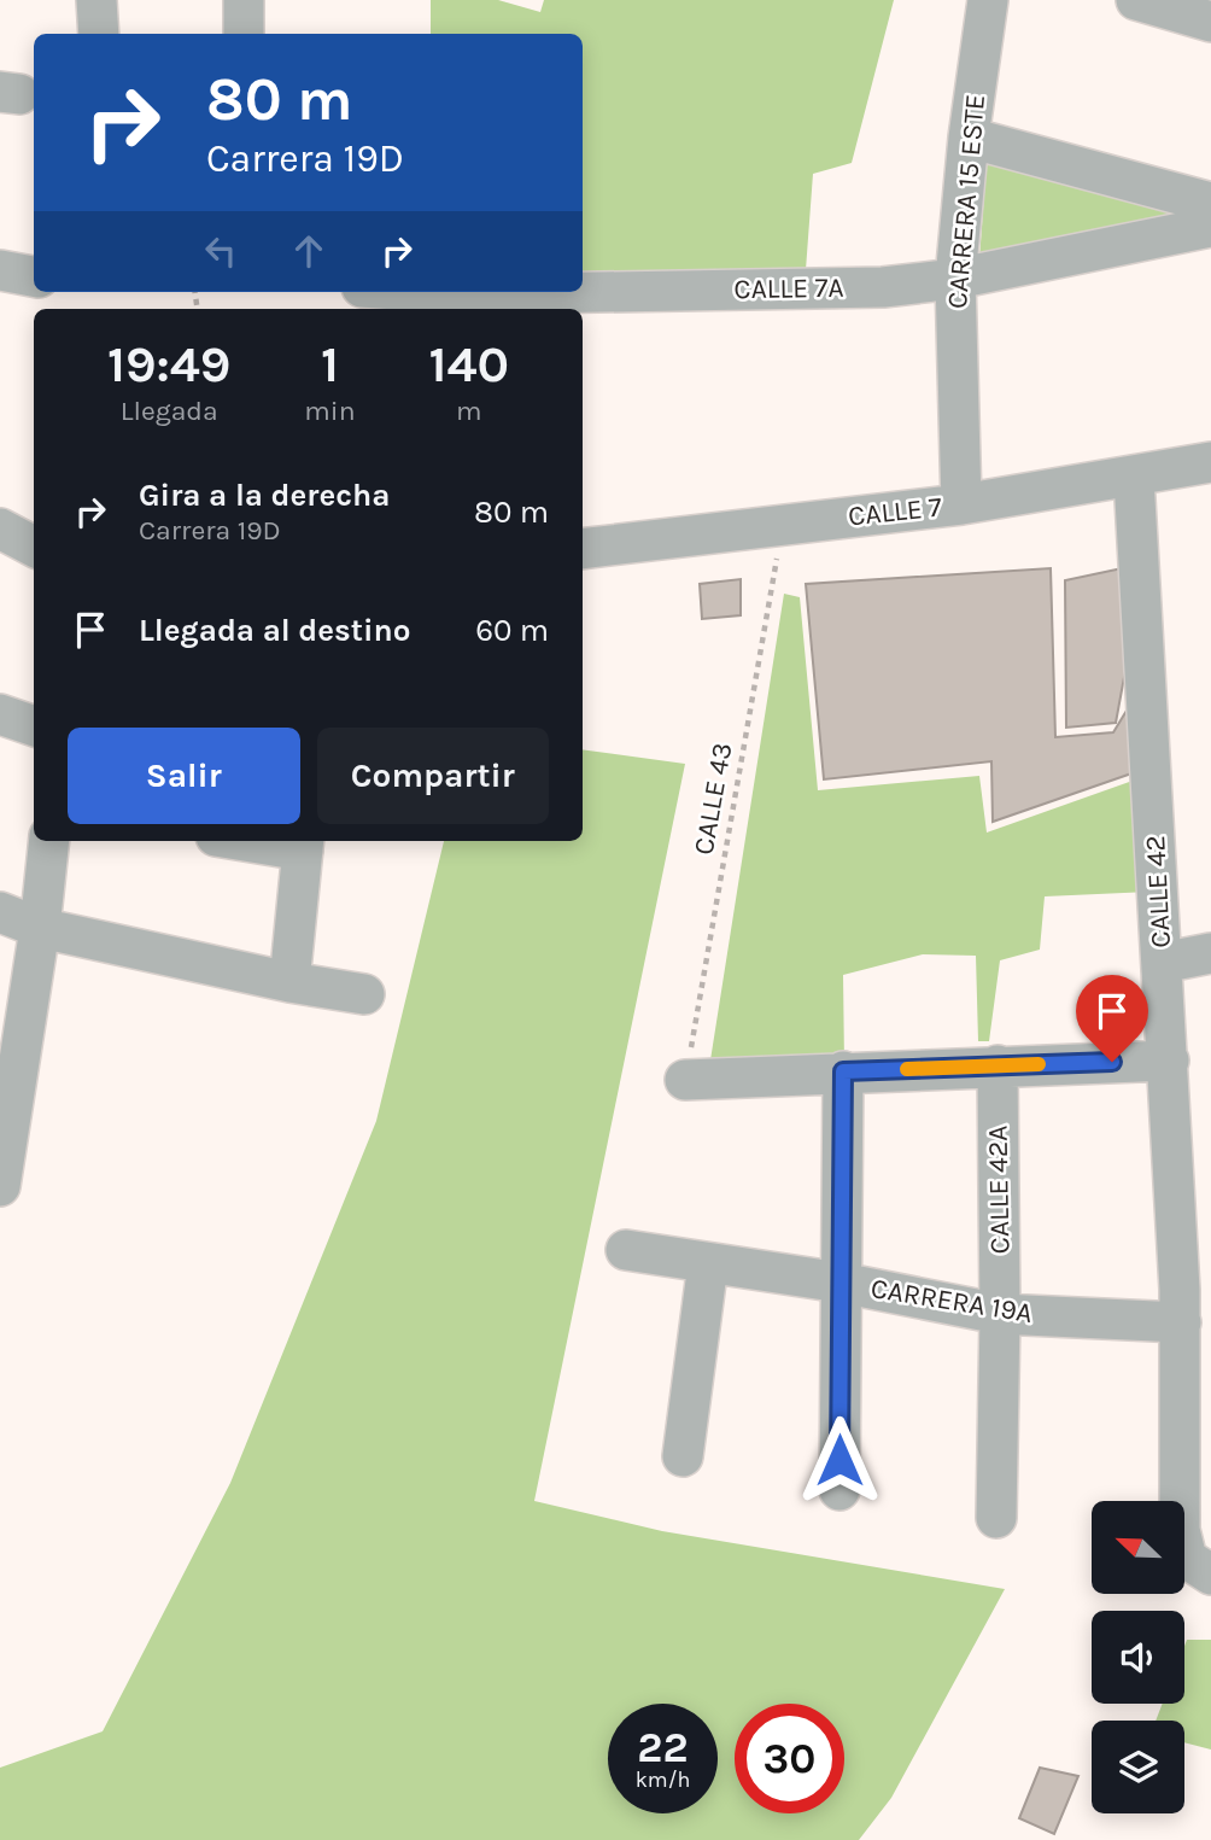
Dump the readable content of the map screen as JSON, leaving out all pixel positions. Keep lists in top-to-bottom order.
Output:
{
  "streets": {
    "street": [
      "CARRERA 15 ESTE",
      "CALLE 7A",
      "CALLE 7",
      "CALLE 42",
      "CALLE 42A",
      "CARRERA 19A"
    ],
    "path": ["CALLE 43"]
  },
  "crossings": [
    ["CARRERA 15 ESTE", "CALLE 7A"],
    ["CARRERA 15 ESTE", "CALLE 7"],
    ["CALLE 7", "CALLE 43"],
    ["CALLE 7", "CALLE 42"],
    ["CALLE 42", "CARRERA 19A"],
    ["CALLE 42A", "CARRERA 19A"]
  ],
  "north": "top left",
  "page": {
    "turn": ["80 m", "Carrera 19D"],
    "eta": [
      "19:49",
      "Llegada",
      "1",
      "min",
      "140",
      "m"
    ],
    "list": [
      {
        "name": "Gira a la derecha",
        "note": "Carrera 19D",
        "value": "80 m"
      },
      {
        "name": "Llegada al destino",
        "value": "60 m"
      }
    ],
    "buttons": ["Salir", "Compartir"],
    "speed": "22 km/h",
    "limit": "30"
  }
}
